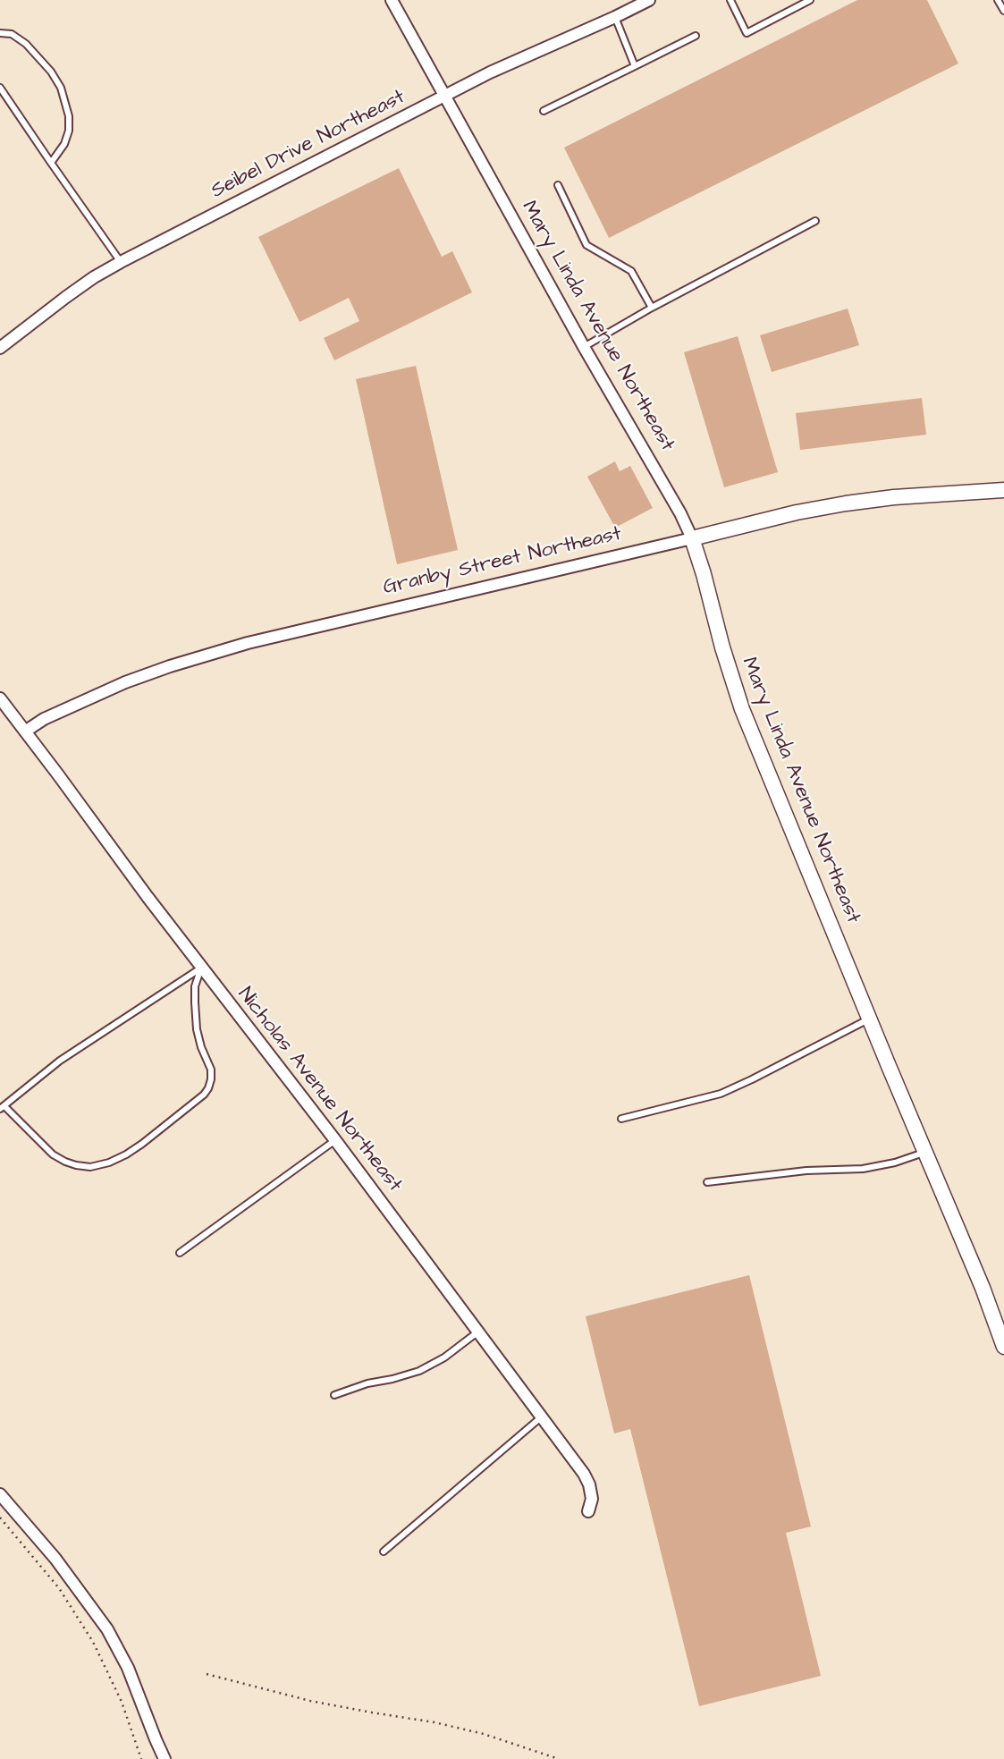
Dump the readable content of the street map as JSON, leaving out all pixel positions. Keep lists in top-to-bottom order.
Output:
{
  "streets": {
    "street": [
      "Seibel Drive Northeast",
      "Mary Linda Avenue Northeast",
      "Granby Street Northeast",
      "Nicholas Avenue Northeast"
    ]
  },
  "crossings": [
    ["Seibel Drive Northeast", "Mary Linda Avenue Northeast"],
    ["Mary Linda Avenue Northeast", "Granby Street Northeast"],
    ["Granby Street Northeast", "Nicholas Avenue Northeast"]
  ]
}
